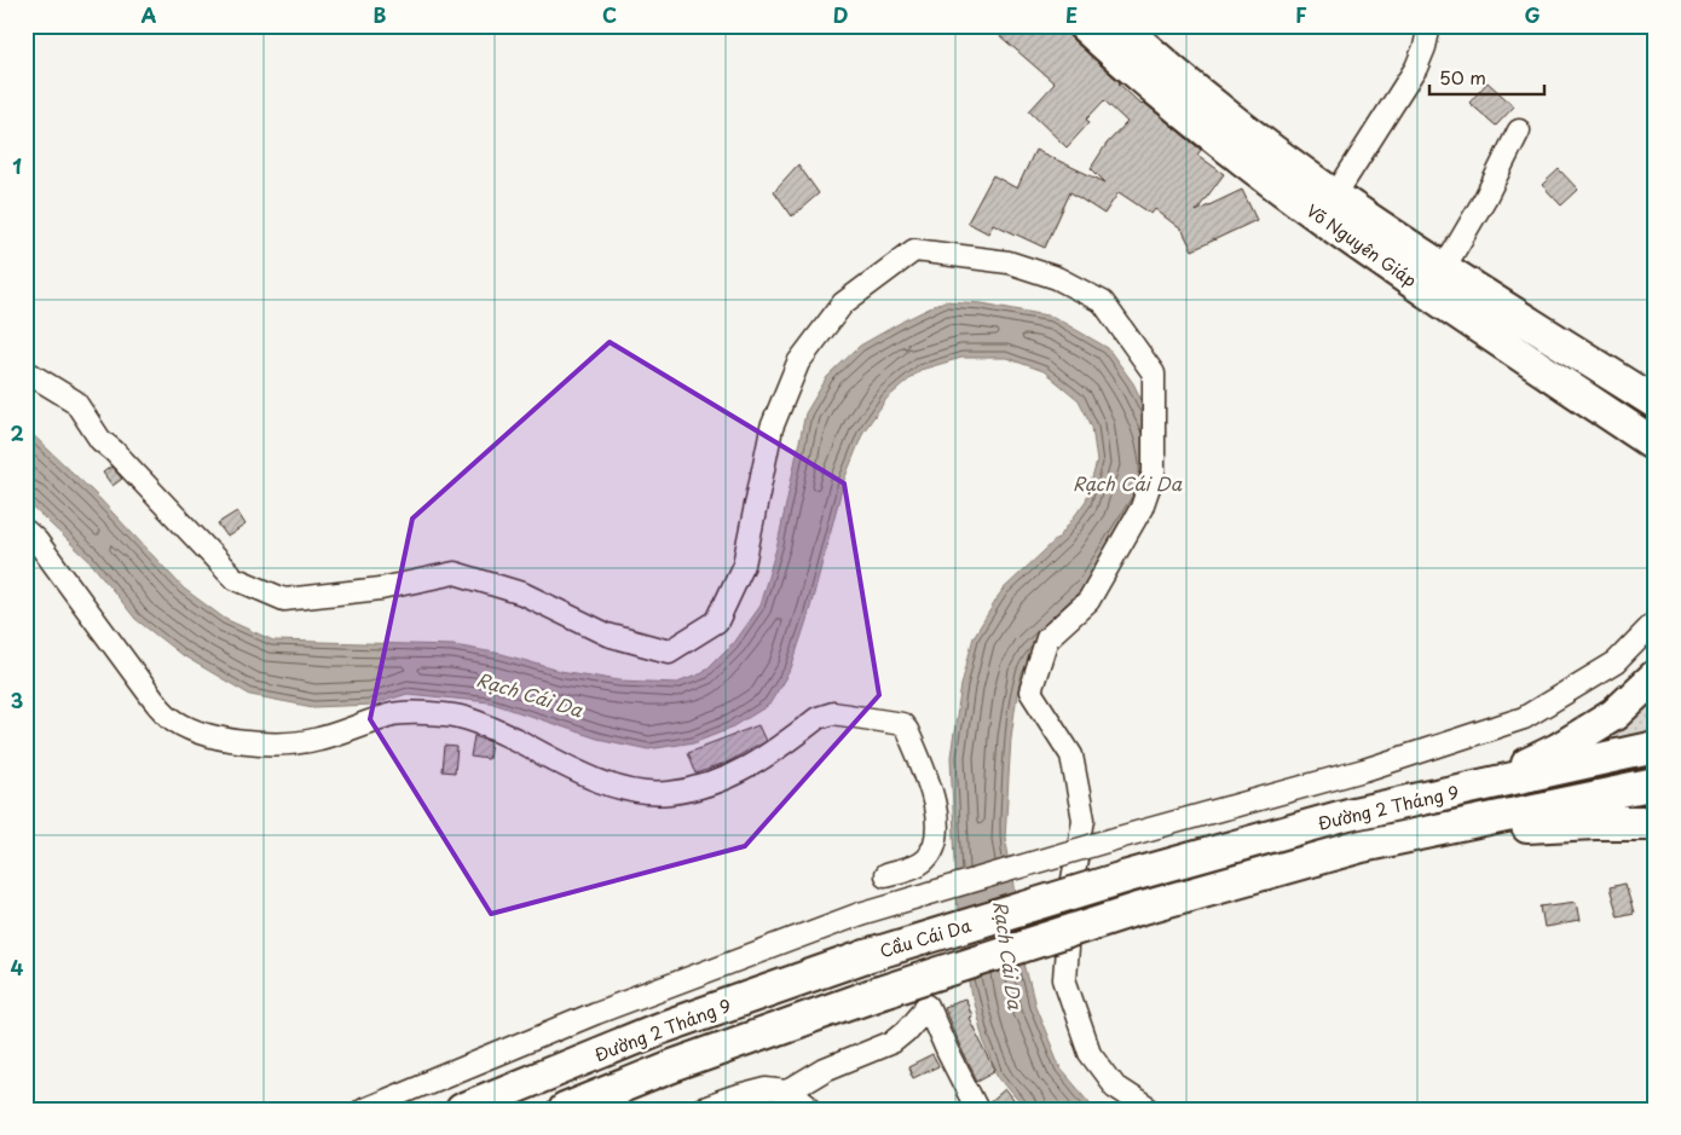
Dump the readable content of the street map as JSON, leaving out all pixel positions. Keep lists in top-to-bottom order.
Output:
{
  "streets": {
    "highway": ["Võ Nguyên Giáp", "Đường 2 Tháng 9", "Cầu Cái Da"]
  },
  "crossings": [
    ["Đường 2 Tháng 9", "Cầu Cái Da"]
  ],
  "water": ["Rạch Cái Da"],
  "scale_bar": "50 m",
  "grid": {
    "columns": [
      "A",
      "B",
      "C",
      "D",
      "E",
      "F",
      "G"
    ],
    "rows": [
      "1",
      "2",
      "3",
      "4"
    ]
  }
}
